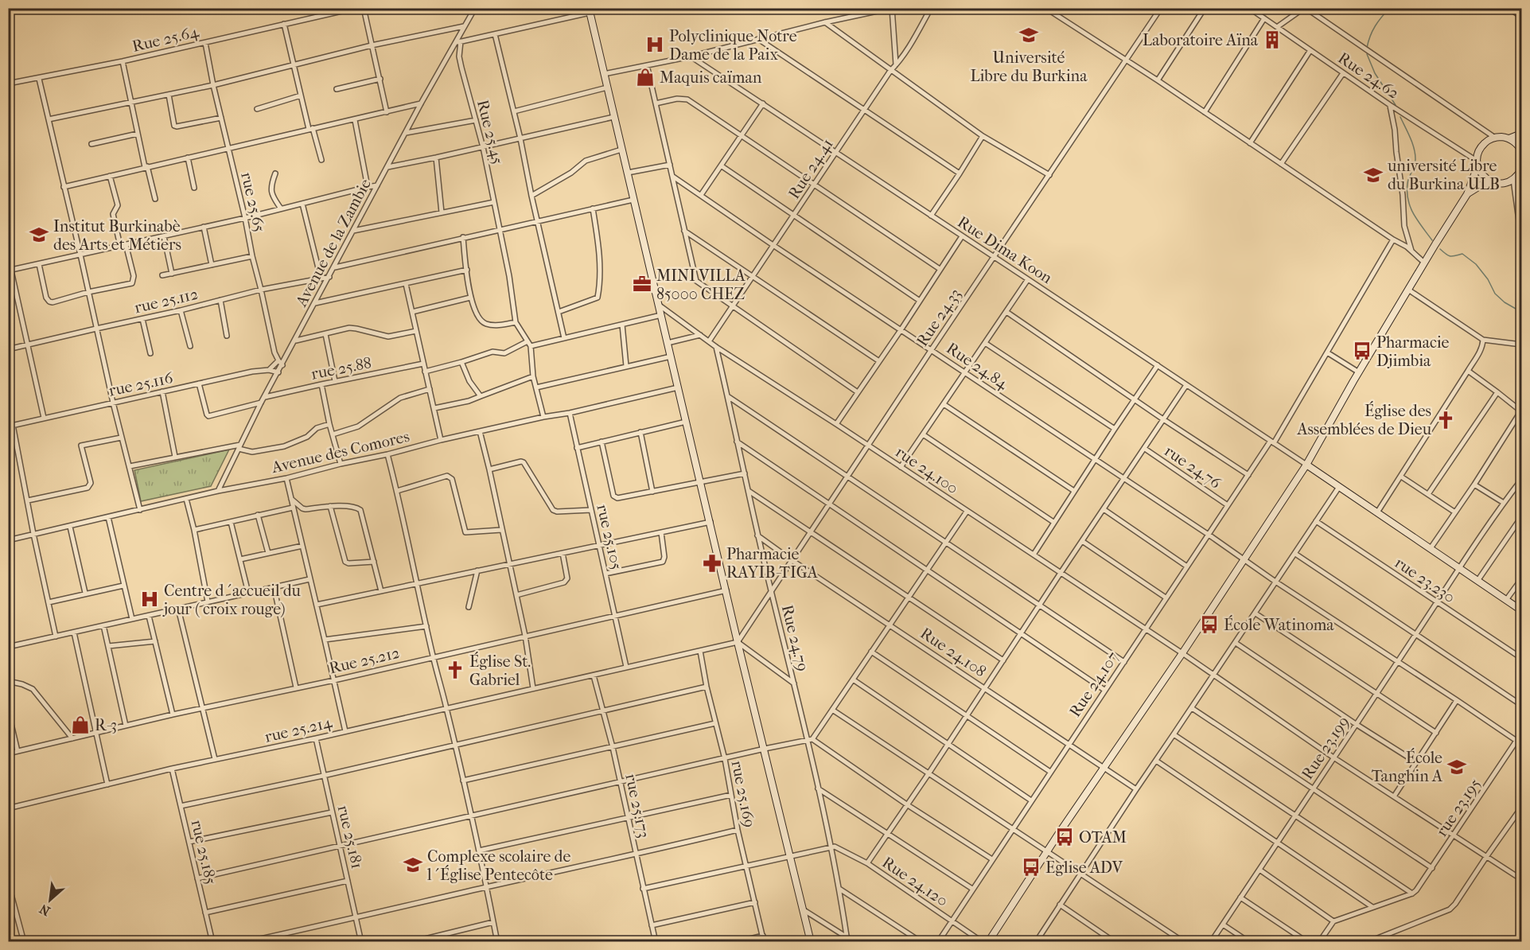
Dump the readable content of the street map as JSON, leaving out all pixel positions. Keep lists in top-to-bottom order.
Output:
{
  "streets": {
    "street": [
      "Rue 25.64",
      "Rue 24.62",
      "Rue 25.45",
      "Rue 24.41",
      "rue 25.65",
      "Avenue de la Zambie",
      "Rue Dima Koon",
      "rue 25.112",
      "Rue 24.33",
      "Rue 24.84",
      "rue 25.88",
      "rue 25.116",
      "Avenue des Comores",
      "rue 24.76",
      "rue 24.100",
      "rue 25.105",
      "rue 23.230",
      "Rue 24.79",
      "Rue 24.108",
      "Rue 25.212",
      "Rue 24.107",
      "rue 25.214",
      "Rue 23.199",
      "rue 25.169",
      "rue 25.173",
      "rue 23.195",
      "rue 25.181",
      "rue 25.185",
      "Rue 24.120"
    ]
  },
  "crossings": [
    ["Rue 25.64", "rue 25.65"],
    ["Rue 24.41", "Rue Dima Koon"],
    ["Rue 24.41", "Rue 24.84"],
    ["Rue 24.41", "rue 24.100"],
    ["rue 25.65", "Avenue de la Zambie"],
    ["rue 25.65", "rue 25.112"],
    ["Avenue de la Zambie", "rue 25.112"],
    ["Avenue de la Zambie", "rue 25.88"],
    ["Avenue de la Zambie", "rue 25.116"],
    ["Avenue de la Zambie", "Avenue des Comores"],
    ["Rue Dima Koon", "Rue 24.33"],
    ["Rue Dima Koon", "Rue 24.107"],
    ["Rue 24.33", "Rue 24.84"],
    ["Rue 24.33", "rue 24.100"],
    ["Rue 24.33", "Rue 24.79"],
    ["Rue 24.33", "Rue 24.108"],
    ["Rue 24.33", "rue 25.214"],
    ["Rue 24.84", "Rue 24.107"],
    ["Rue 24.84", "Rue 23.199"],
    ["Rue 24.84", "rue 23.195"],
    ["Avenue des Comores", "rue 25.105"],
    ["rue 24.76", "Rue 24.107"],
    ["rue 24.100", "Rue 24.79"],
    ["rue 24.100", "Rue 24.107"],
    ["rue 24.100", "Rue 23.199"],
    ["rue 24.100", "rue 23.195"],
    ["rue 25.105", "Rue 25.212"],
    ["rue 25.105", "rue 25.214"],
    ["rue 23.230", "Rue 23.199"],
    ["Rue 24.79", "Rue 24.108"],
    ["Rue 24.79", "Rue 24.120"],
    ["Rue 24.108", "Rue 24.107"],
    ["Rue 24.107", "Rue 24.120"],
    ["rue 25.214", "rue 25.169"],
    ["rue 25.214", "rue 25.173"],
    ["rue 25.214", "rue 25.181"],
    ["rue 25.214", "rue 25.185"]
  ],
  "places": {
    "school or university": [
      "Université Libre du Burkina",
      "université Libre du Burkina ULB",
      "Institut Burkinabè des Arts et Métiers",
      "École Tanghin A",
      "Complexe scolaire de l´Église Pentecôte"
    ],
    "building": ["Laboratoire Aïna"],
    "hospital": ["Polyclinique Notre Dame de la Paix", "Centre d´accueil du jour ( croix rouge)"],
    "shop": ["Maquis caïman", "R-3"],
    "office": ["MINI VILLA 85000 CHEZ"],
    "bus stop": [
      "Pharmacie Djimbia",
      "École Watinoma",
      "OTAM",
      "Eglise ADV"
    ],
    "church": ["Église des Assemblées de Dieu", "Église St. Gabriel"],
    "pharmacy": ["Pharmacie RAYIB-TIGA"]
  },
  "north": "bottom left"
}
